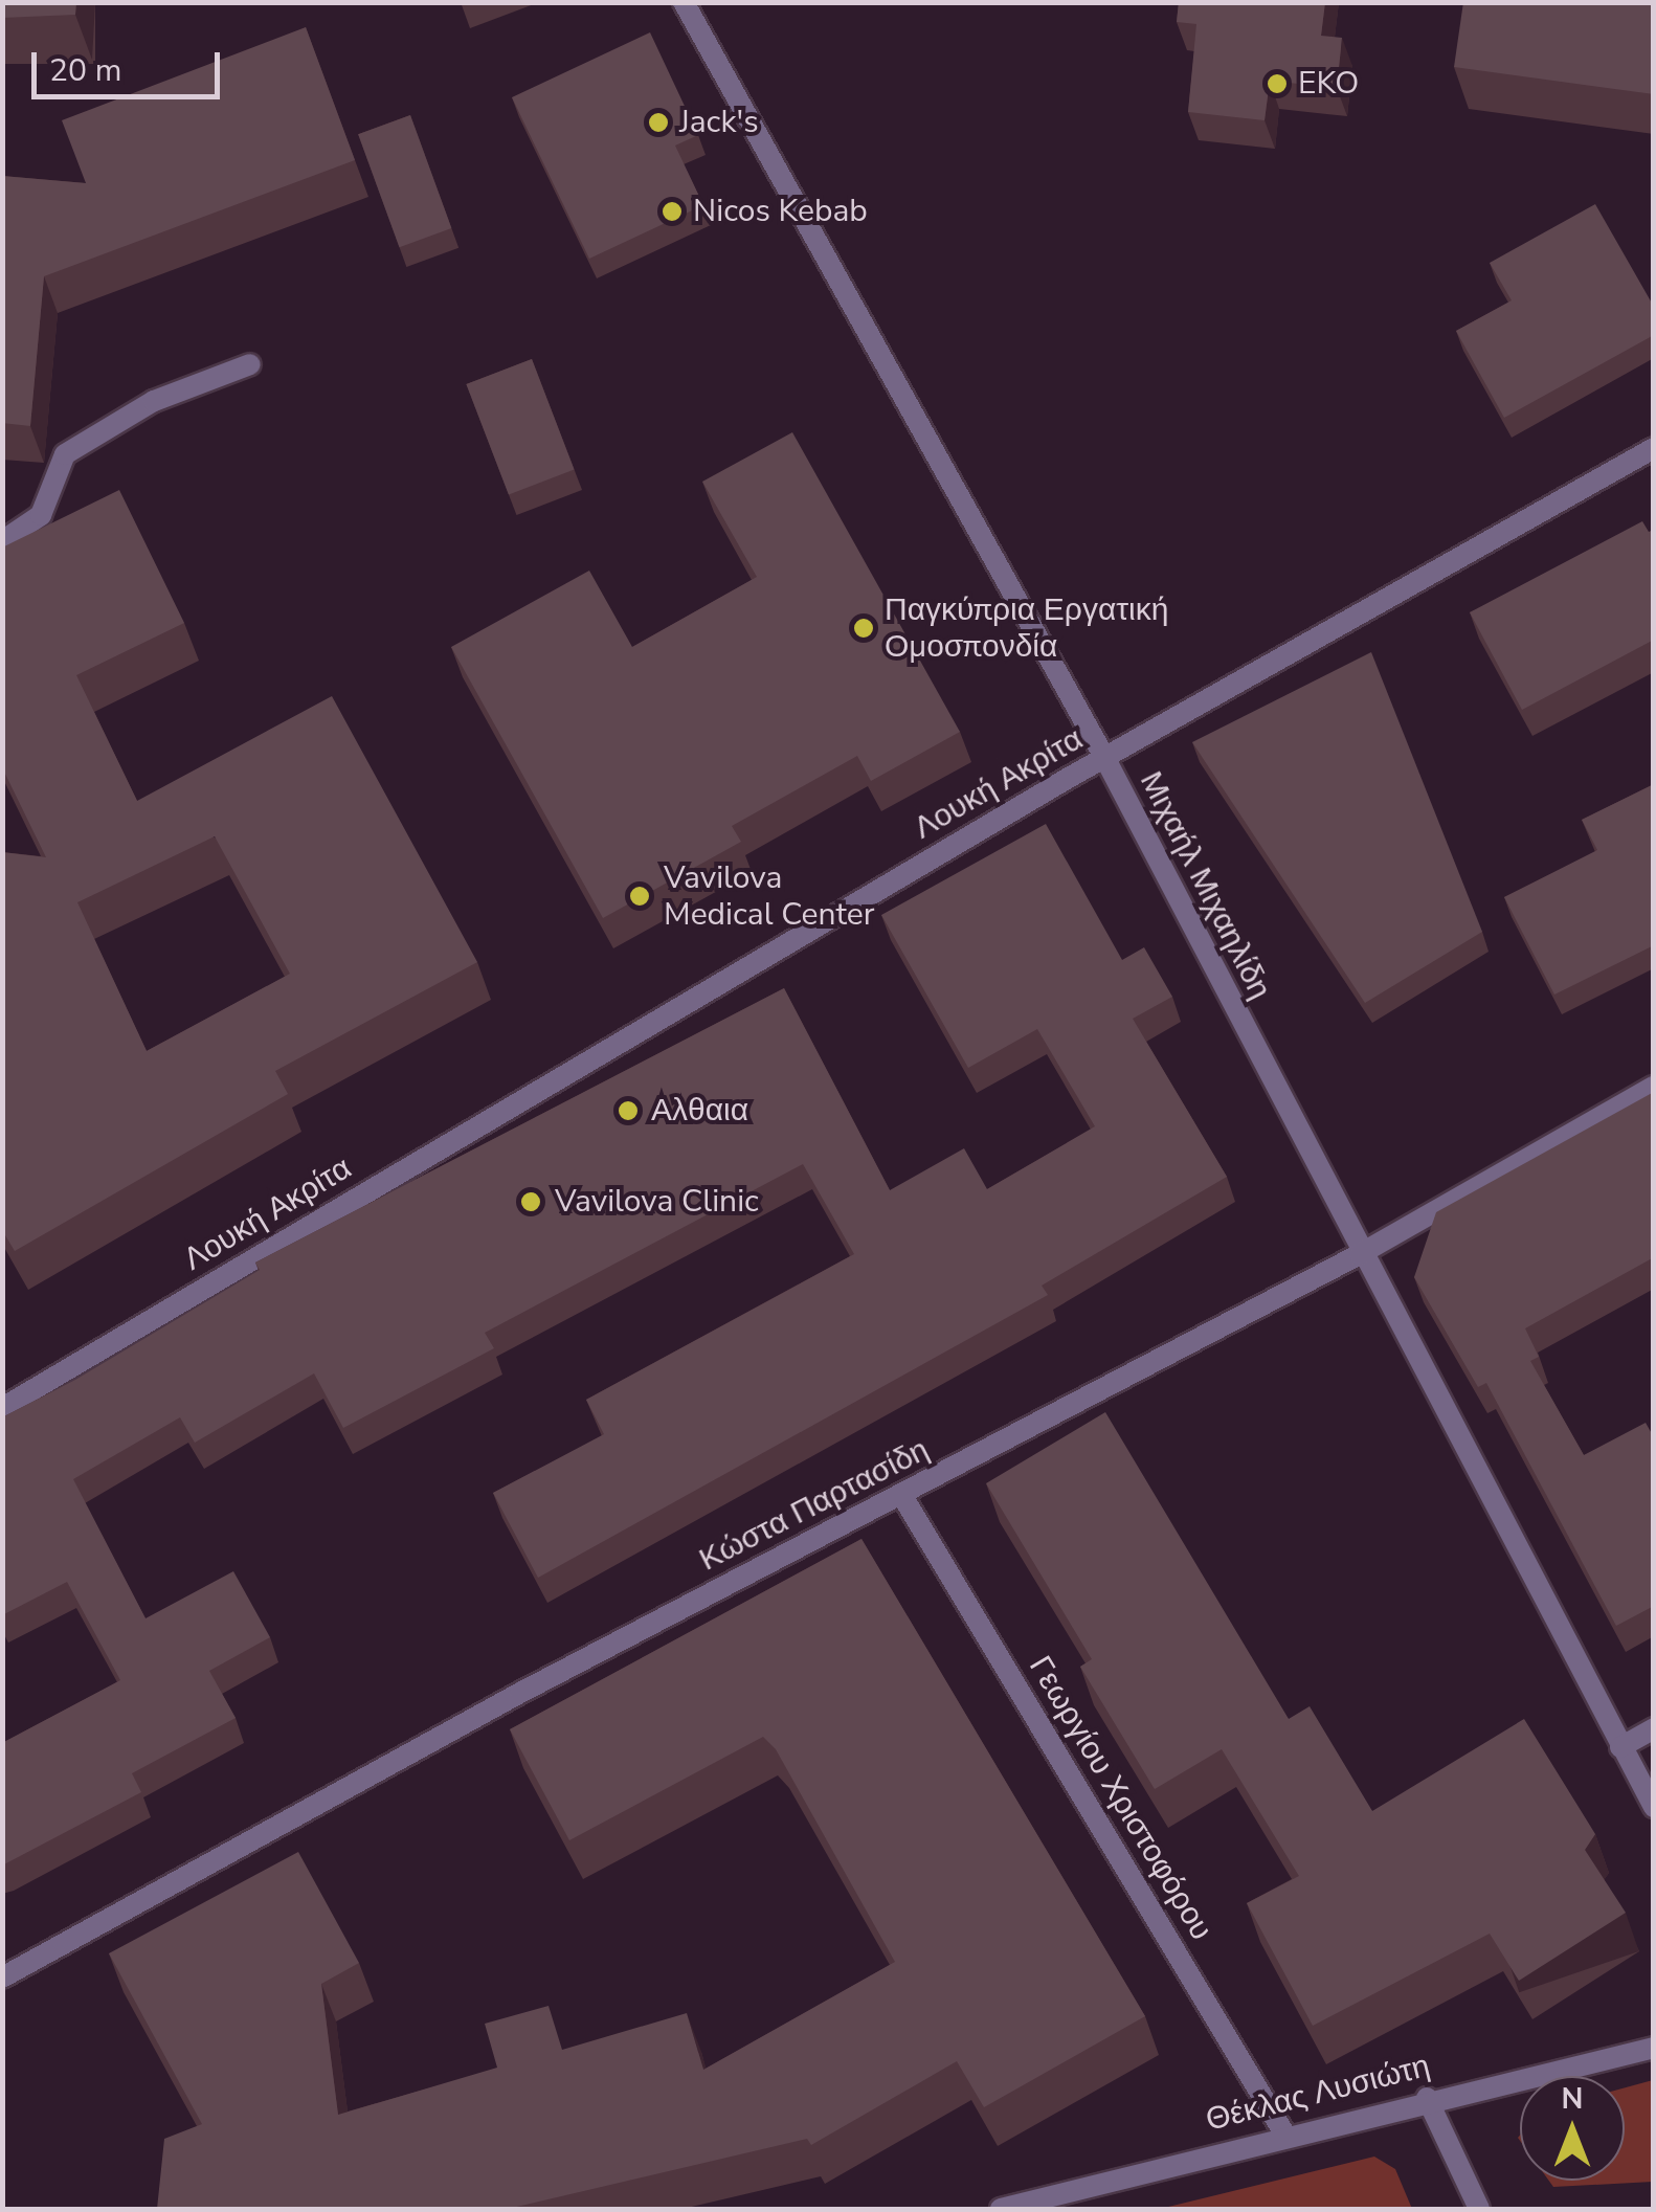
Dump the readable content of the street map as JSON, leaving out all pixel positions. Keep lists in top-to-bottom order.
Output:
{
  "streets": {
    "street": [
      "Λουκή Ακρίτα",
      "Μιχαήλ Μιχαηλίδη",
      "Κώστα Παρτασίδη",
      "Γεωργίου Χριστοφόρου",
      "Θέκλας Λυσιώτη"
    ]
  },
  "crossings": [
    ["Λουκή Ακρίτα", "Μιχαήλ Μιχαηλίδη"],
    ["Μιχαήλ Μιχαηλίδη", "Κώστα Παρτασίδη"],
    ["Κώστα Παρτασίδη", "Γεωργίου Χριστοφόρου"],
    ["Γεωργίου Χριστοφόρου", "Θέκλας Λυσιώτη"]
  ],
  "places": [
    "EKO",
    "Jack's",
    "Nicos Kebab",
    "Παγκύπρια Εργατική Ομοσπονδία",
    "Vavilova Medical Center",
    "Αλθαια",
    "Vavilova Clinic"
  ],
  "scale_bar": "20 m",
  "north": "top"
}
